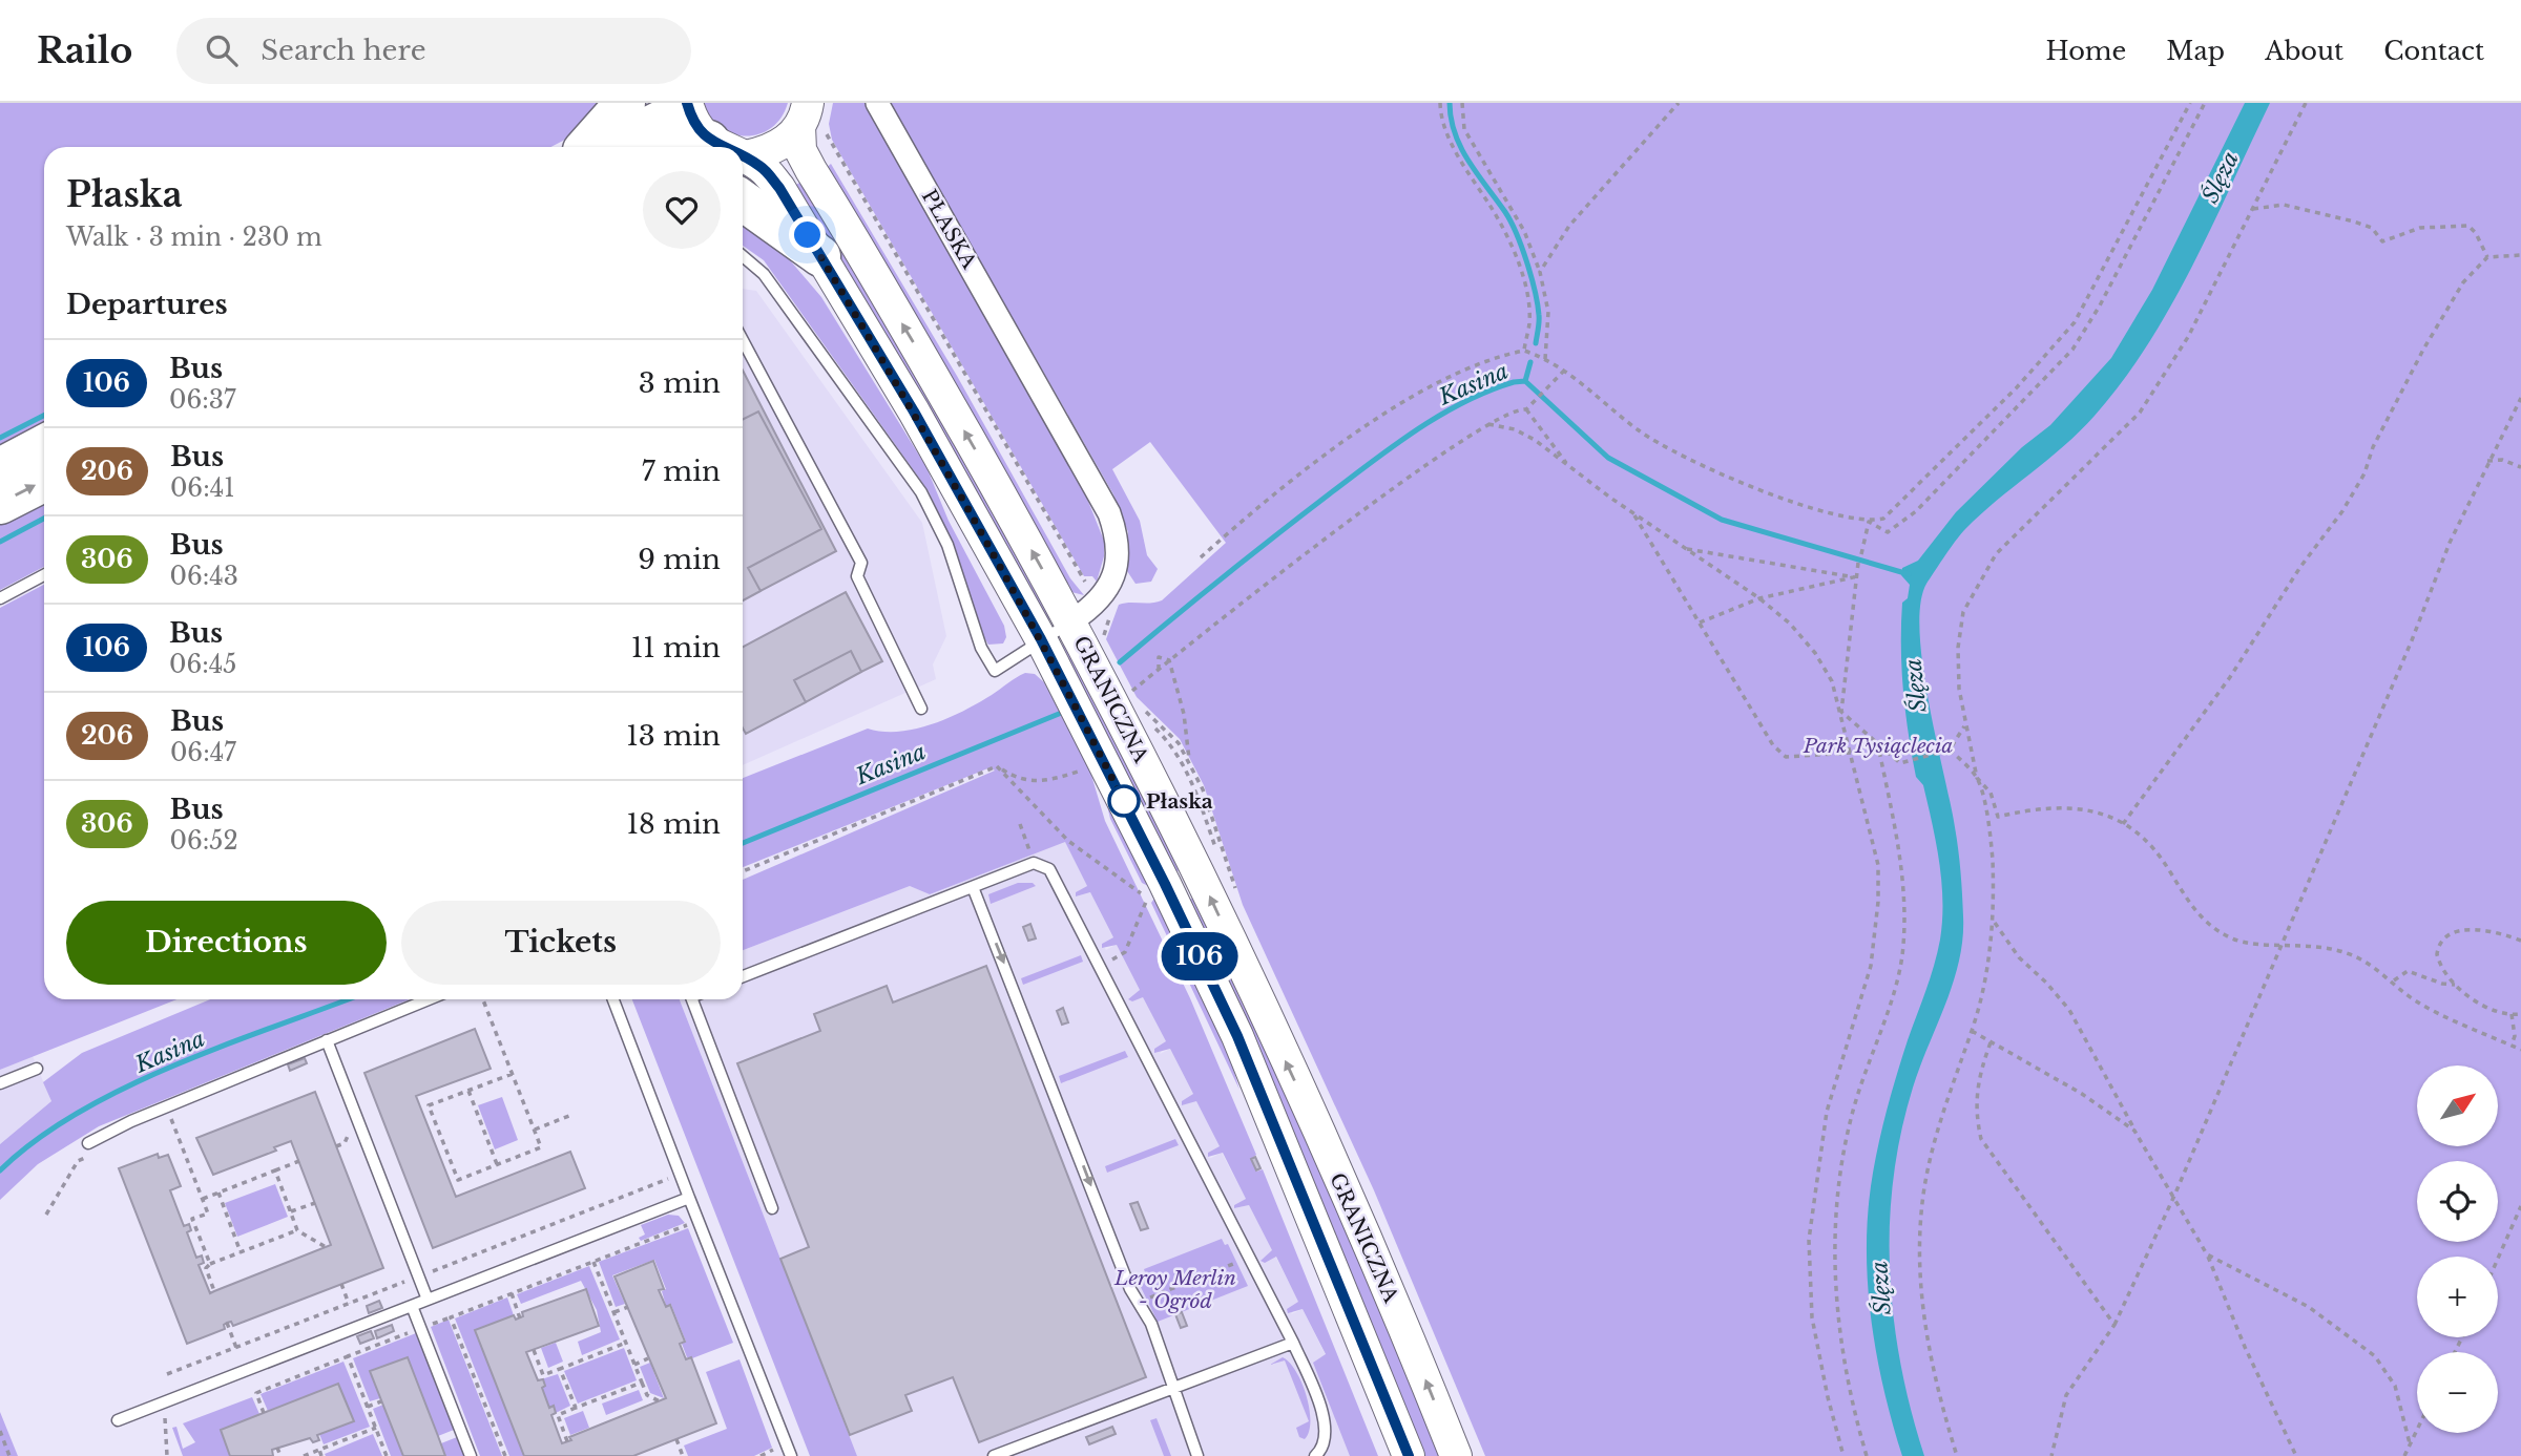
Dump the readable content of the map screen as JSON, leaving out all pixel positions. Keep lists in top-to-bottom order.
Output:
{
  "streets": {
    "main road": ["GRANICZNA"],
    "street": ["PŁASKA"]
  },
  "crossings": [
    ["PŁASKA", "GRANICZNA"]
  ],
  "water": ["Ślęza", "Kasina"],
  "parks": ["Park Tysiąclecia", "Leroy Merlin - Ogród"],
  "places": ["Płaska"],
  "lines": ["bus line 106"],
  "north": "top right",
  "page": {
    "header": "Railo",
    "search": "Search here",
    "nav": [
      "Home",
      "Map",
      "About",
      "Contact"
    ],
    "on_map": "106",
    "heading": [
      ["Płaska", "Walk · 3 min · 230 m"],
      "Departures"
    ],
    "list": [
      {
        "mark": "106",
        "name": "Bus",
        "note": "06:37",
        "value": "3 min"
      },
      {
        "mark": "206",
        "name": "Bus",
        "note": "06:41",
        "value": "7 min"
      },
      {
        "mark": "306",
        "name": "Bus",
        "note": "06:43",
        "value": "9 min"
      },
      {
        "mark": "106",
        "name": "Bus",
        "note": "06:45",
        "value": "11 min"
      },
      {
        "mark": "206",
        "name": "Bus",
        "note": "06:47",
        "value": "13 min"
      },
      {
        "mark": "306",
        "name": "Bus",
        "note": "06:52",
        "value": "18 min"
      }
    ],
    "buttons": ["Directions", "Tickets"],
    "map_buttons": ["+", "−"]
  }
}
